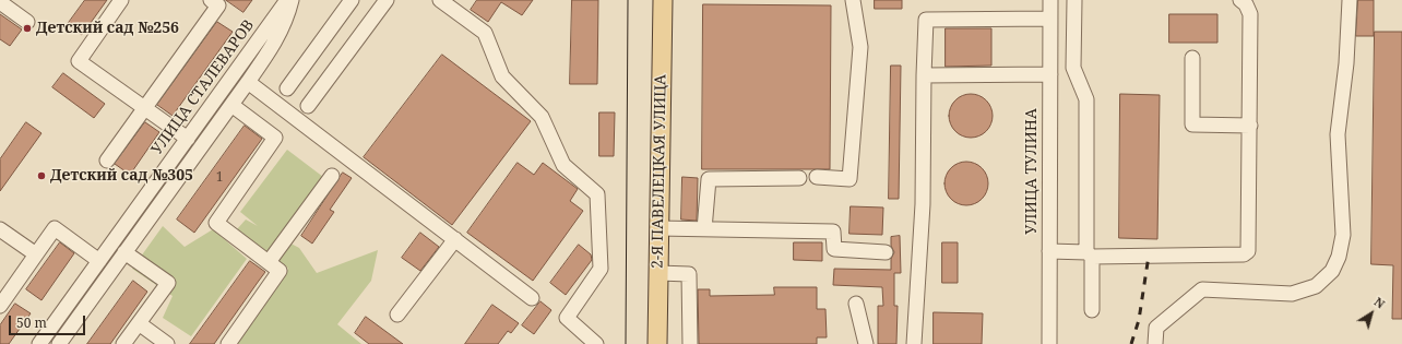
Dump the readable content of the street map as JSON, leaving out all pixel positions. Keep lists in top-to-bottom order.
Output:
{
  "streets": {
    "main road": ["2-Я ПАВЕЛЕЦКАЯ УЛИЦА"],
    "street": ["УЛИЦА СТАЛЕВАРОВ", "УЛИЦА ТУЛИНА"]
  },
  "places": ["Детский сад №256", "Детский сад №305"],
  "house_numbers": ["1"],
  "scale_bar": "50 m",
  "north": "top right"
}
